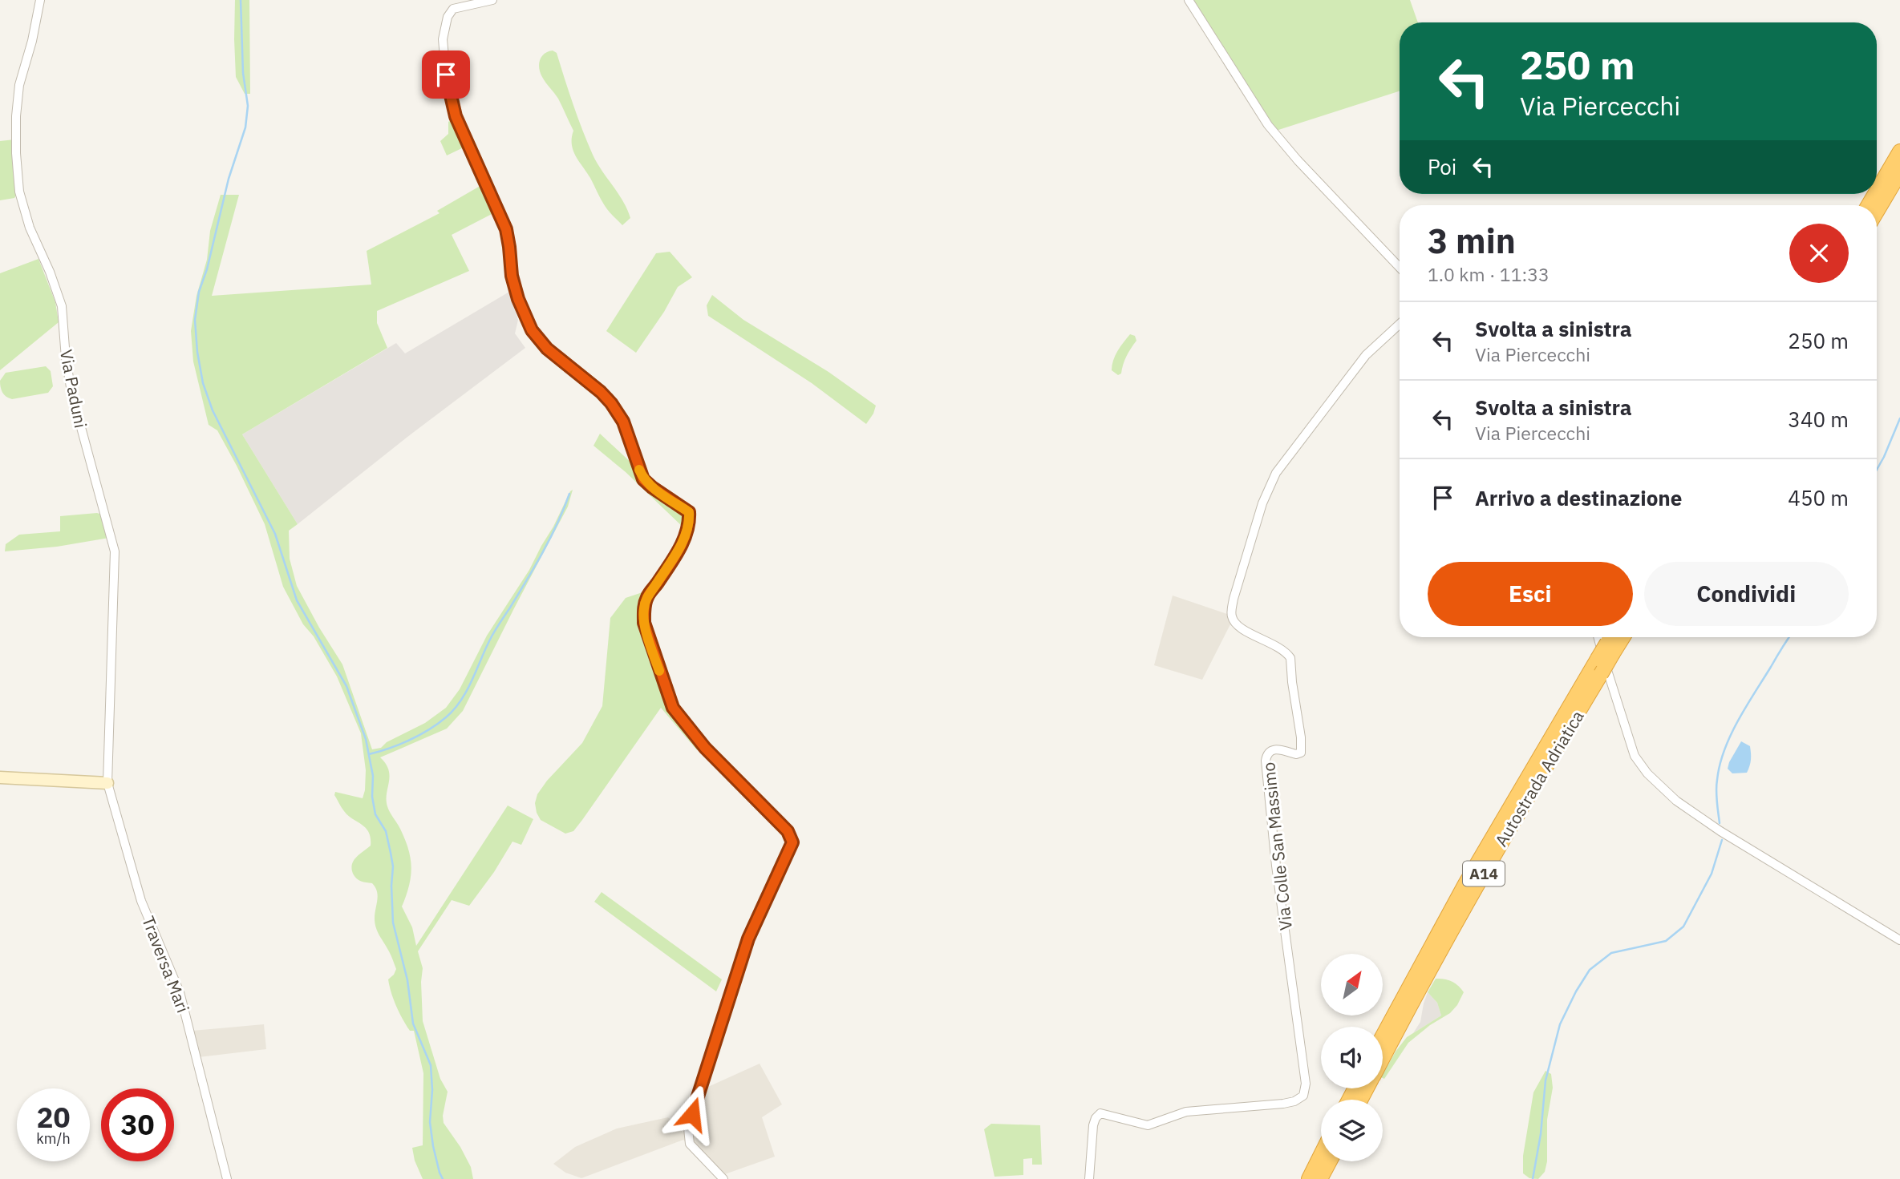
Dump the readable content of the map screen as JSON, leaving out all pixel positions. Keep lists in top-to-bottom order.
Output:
{
  "streets": {
    "highway": ["Autostrada Adriatica", "A14"],
    "street": ["Via Paduni", "Via Colle San Massimo", "Traversa Mari"]
  },
  "crossings": [
    ["Via Paduni", "Traversa Mari"]
  ],
  "north": "top right",
  "page": {
    "turn": ["250 m", "Via Piercecchi"],
    "then": "Poi",
    "heading": ["3 min", "1.0 km · 11:33"],
    "list": [
      {
        "name": "Svolta a sinistra",
        "note": "Via Piercecchi",
        "value": "250 m"
      },
      {
        "name": "Svolta a sinistra",
        "note": "Via Piercecchi",
        "value": "340 m"
      },
      {
        "name": "Arrivo a destinazione",
        "value": "450 m"
      }
    ],
    "buttons": ["Esci", "Condividi"],
    "speed": "20 km/h",
    "limit": "30"
  }
}
